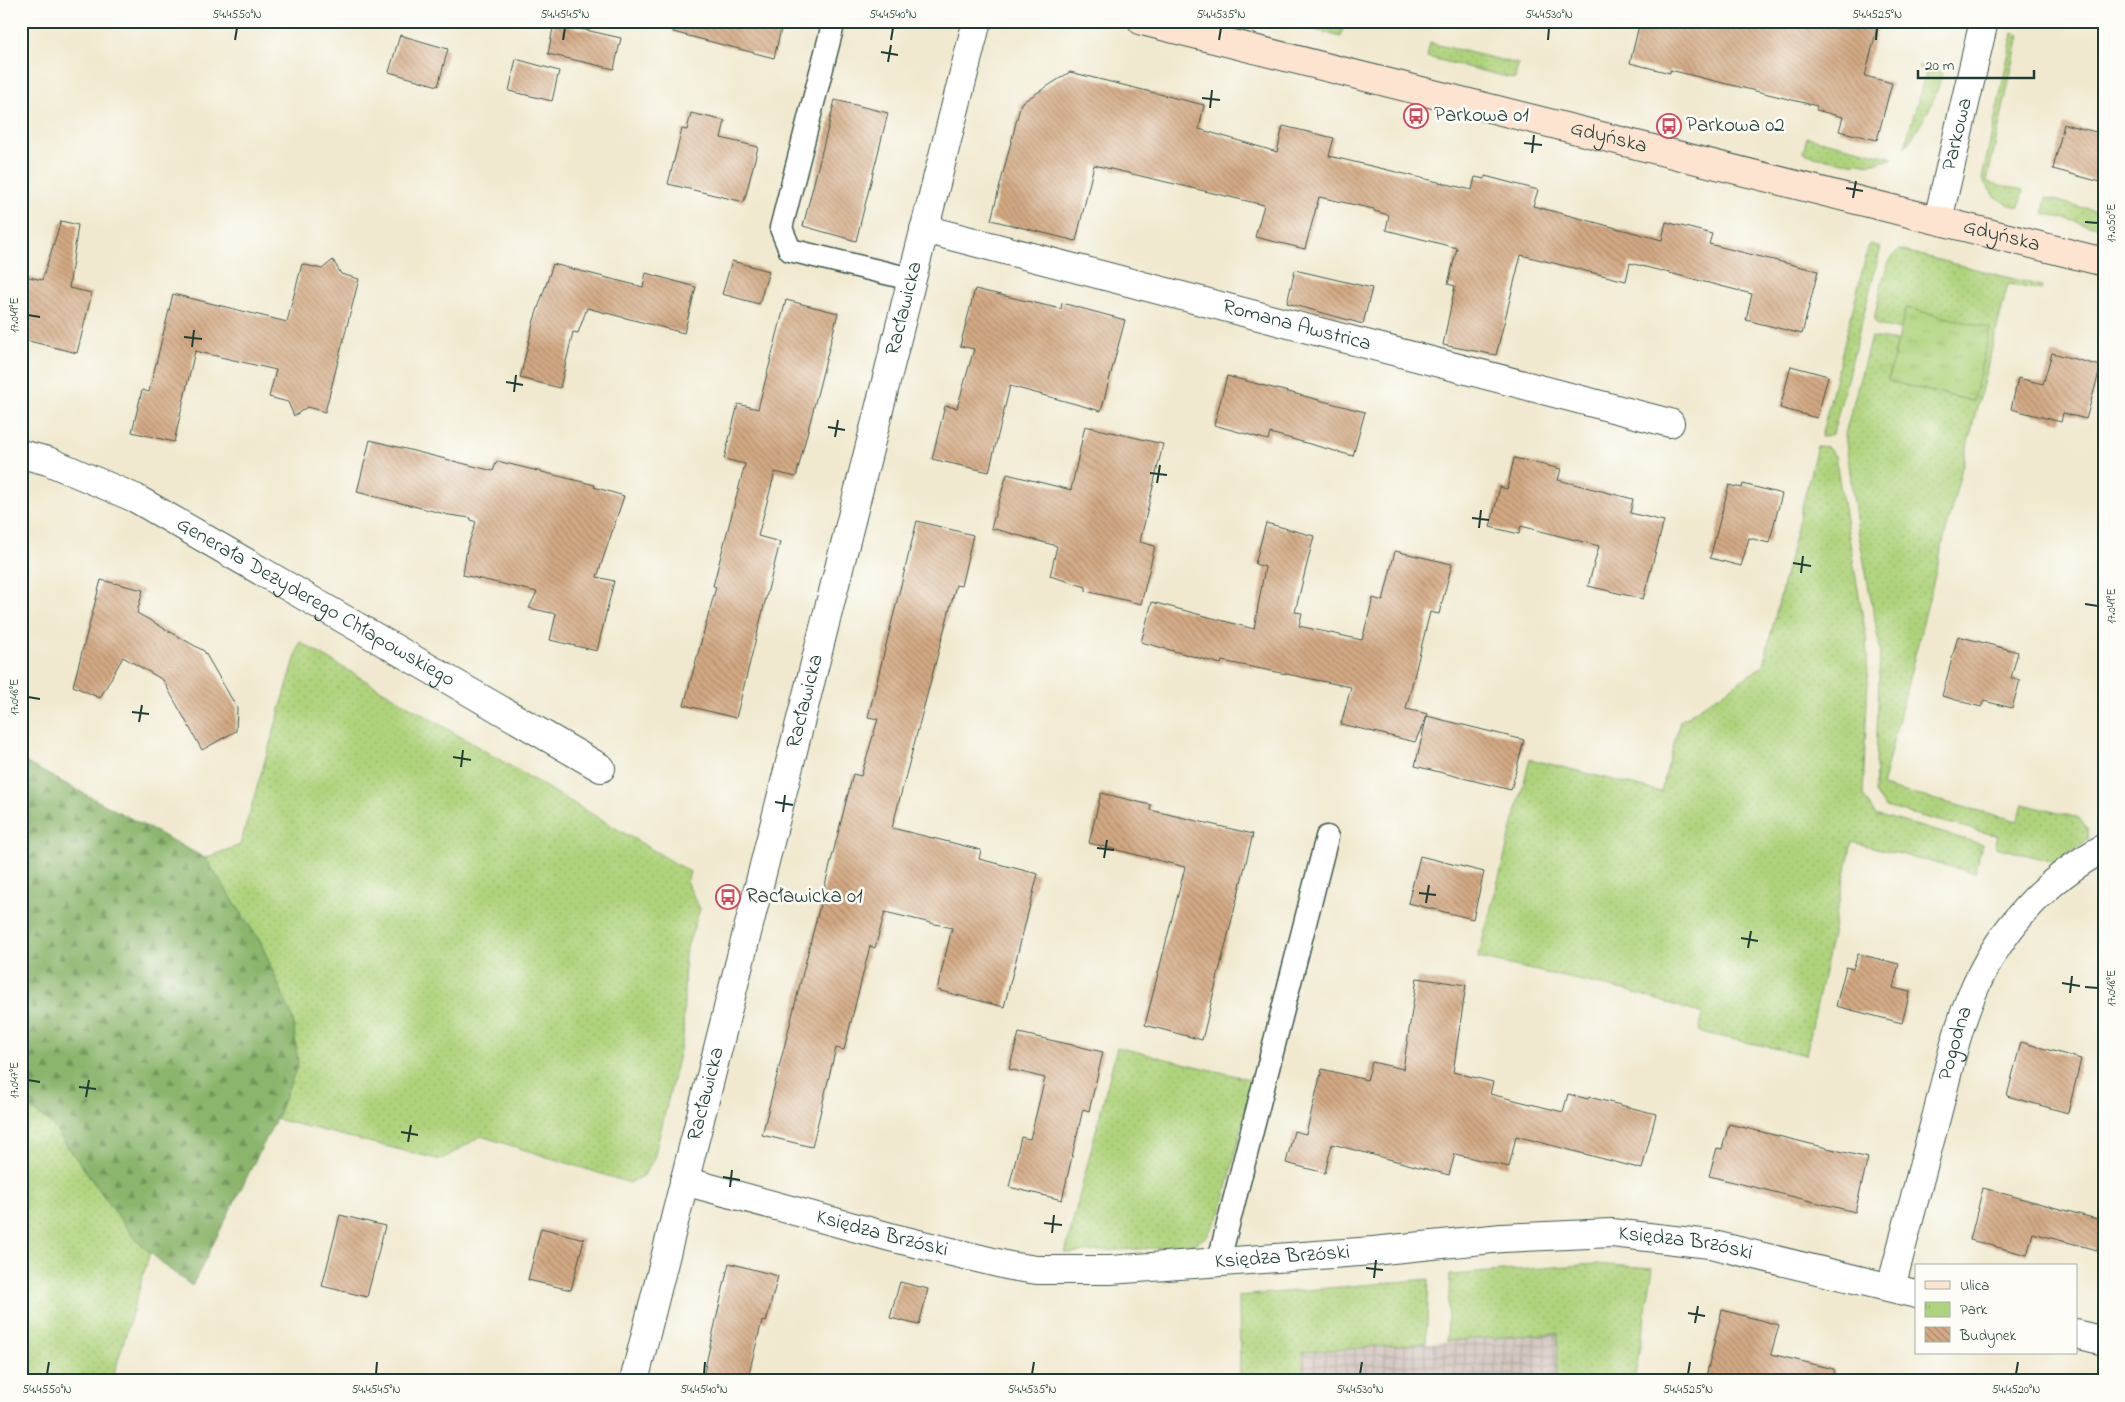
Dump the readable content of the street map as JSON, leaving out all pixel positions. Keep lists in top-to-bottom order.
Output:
{
  "streets": {
    "street": [
      "Parkowa",
      "Gdyńska",
      "Racławicka",
      "Romana Awstrica",
      "Generała Dezyderego Chłapowskiego",
      "Pogodna",
      "Księdza Brzóski"
    ]
  },
  "crossings": [
    ["Parkowa", "Gdyńska"],
    ["Racławicka", "Romana Awstrica"],
    ["Racławicka", "Księdza Brzóski"],
    ["Pogodna", "Księdza Brzóski"]
  ],
  "places": {
    "bus stop": ["Parkowa 01", "Parkowa 02", "Racławicka 01"]
  },
  "legend": ["Ulica", "Park", "Budynek"],
  "scale_bar": "20 m",
  "coordinates": [
    "54.4550°N",
    "54.4545°N",
    "54.4540°N",
    "54.4535°N",
    "54.4530°N",
    "54.4525°N",
    "17.050°E",
    "17.049°E",
    "17.048°E",
    "17.047°E",
    "54.4520°N"
  ]
}
